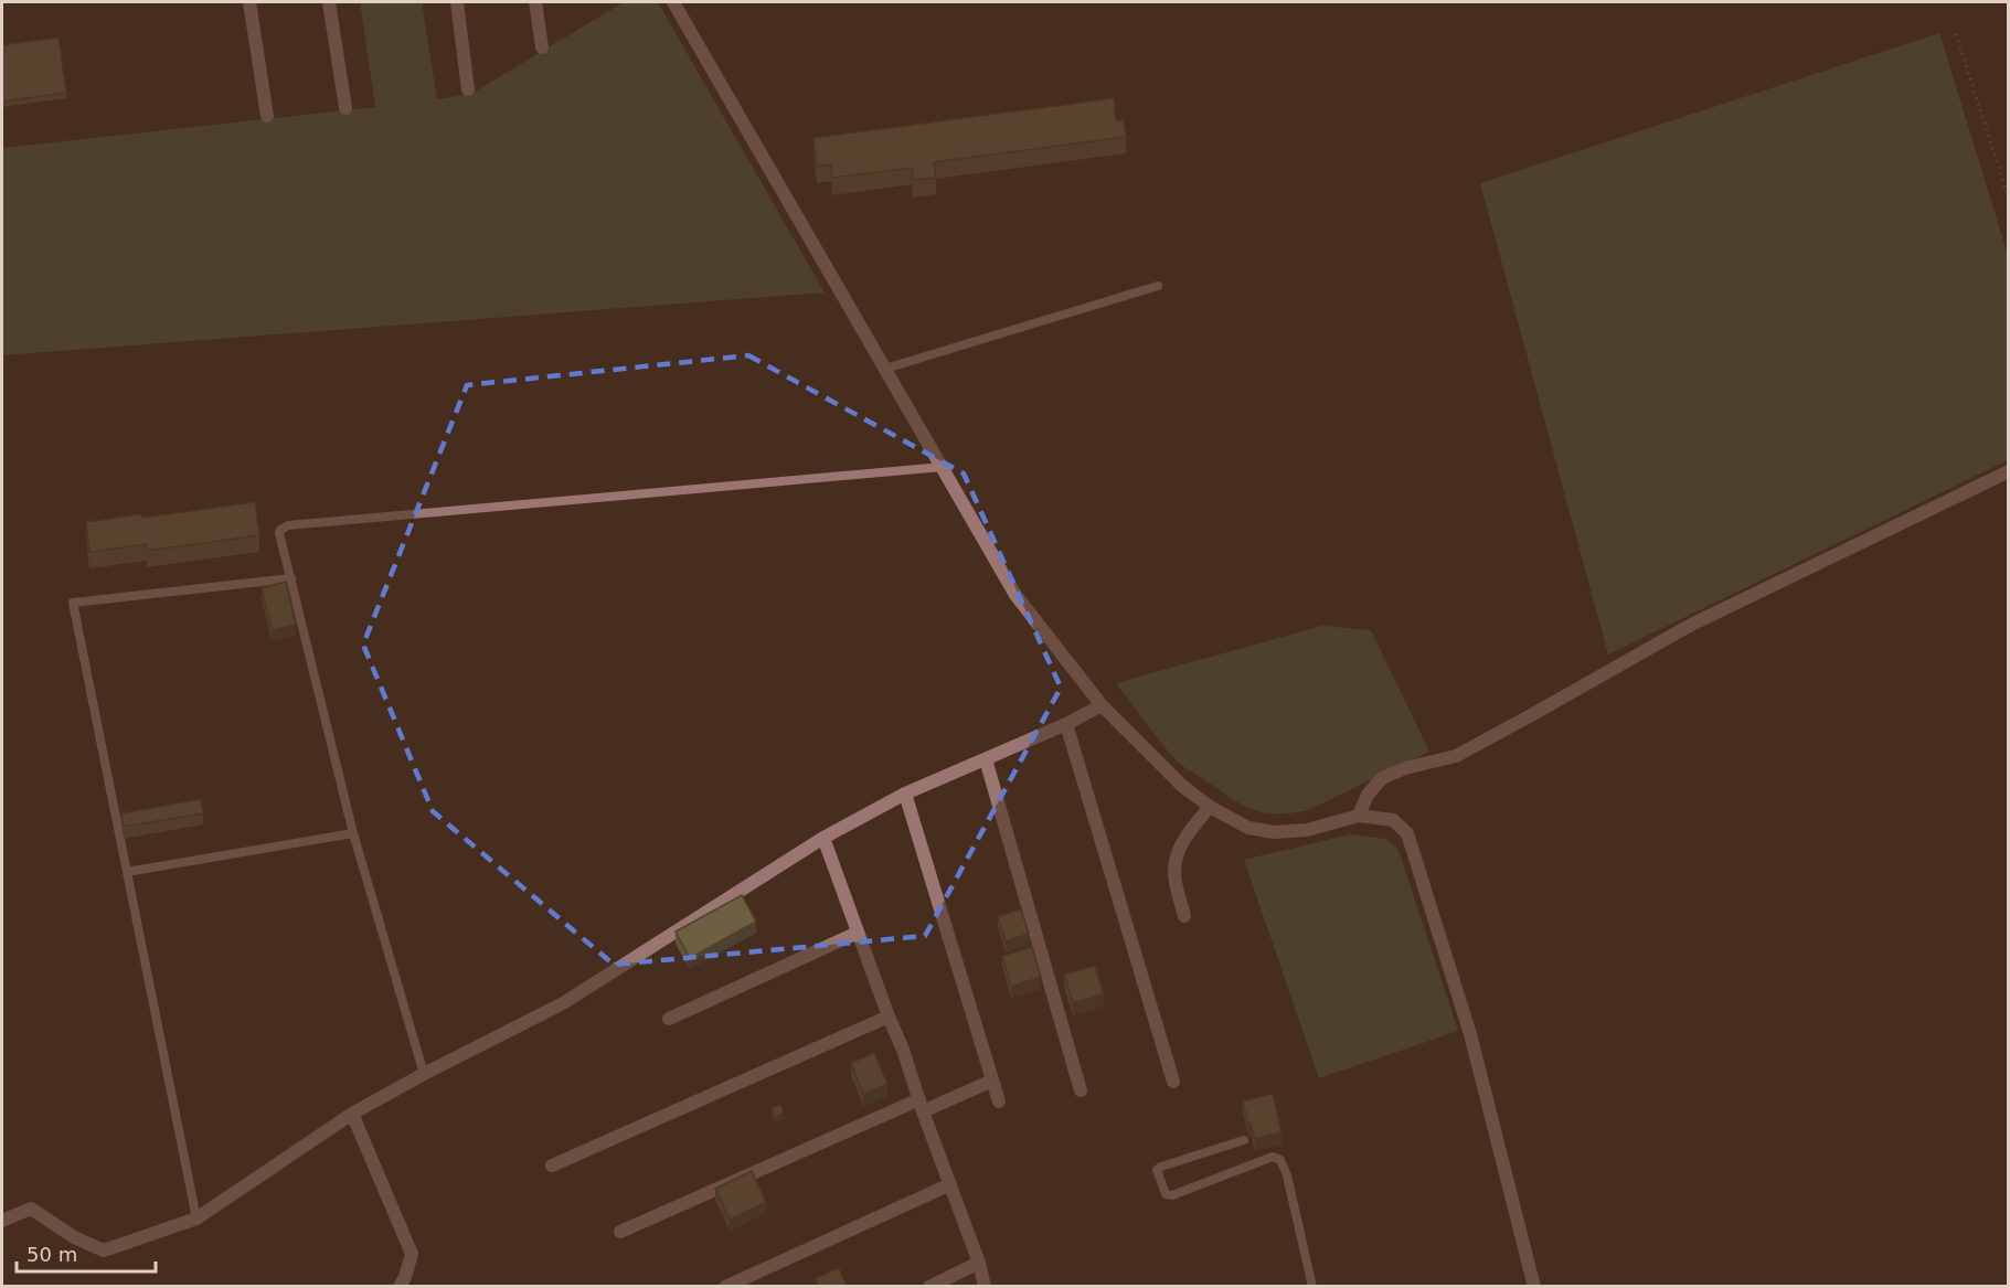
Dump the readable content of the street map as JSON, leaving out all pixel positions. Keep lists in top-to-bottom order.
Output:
{
  "scale_bar": "50 m"
}
